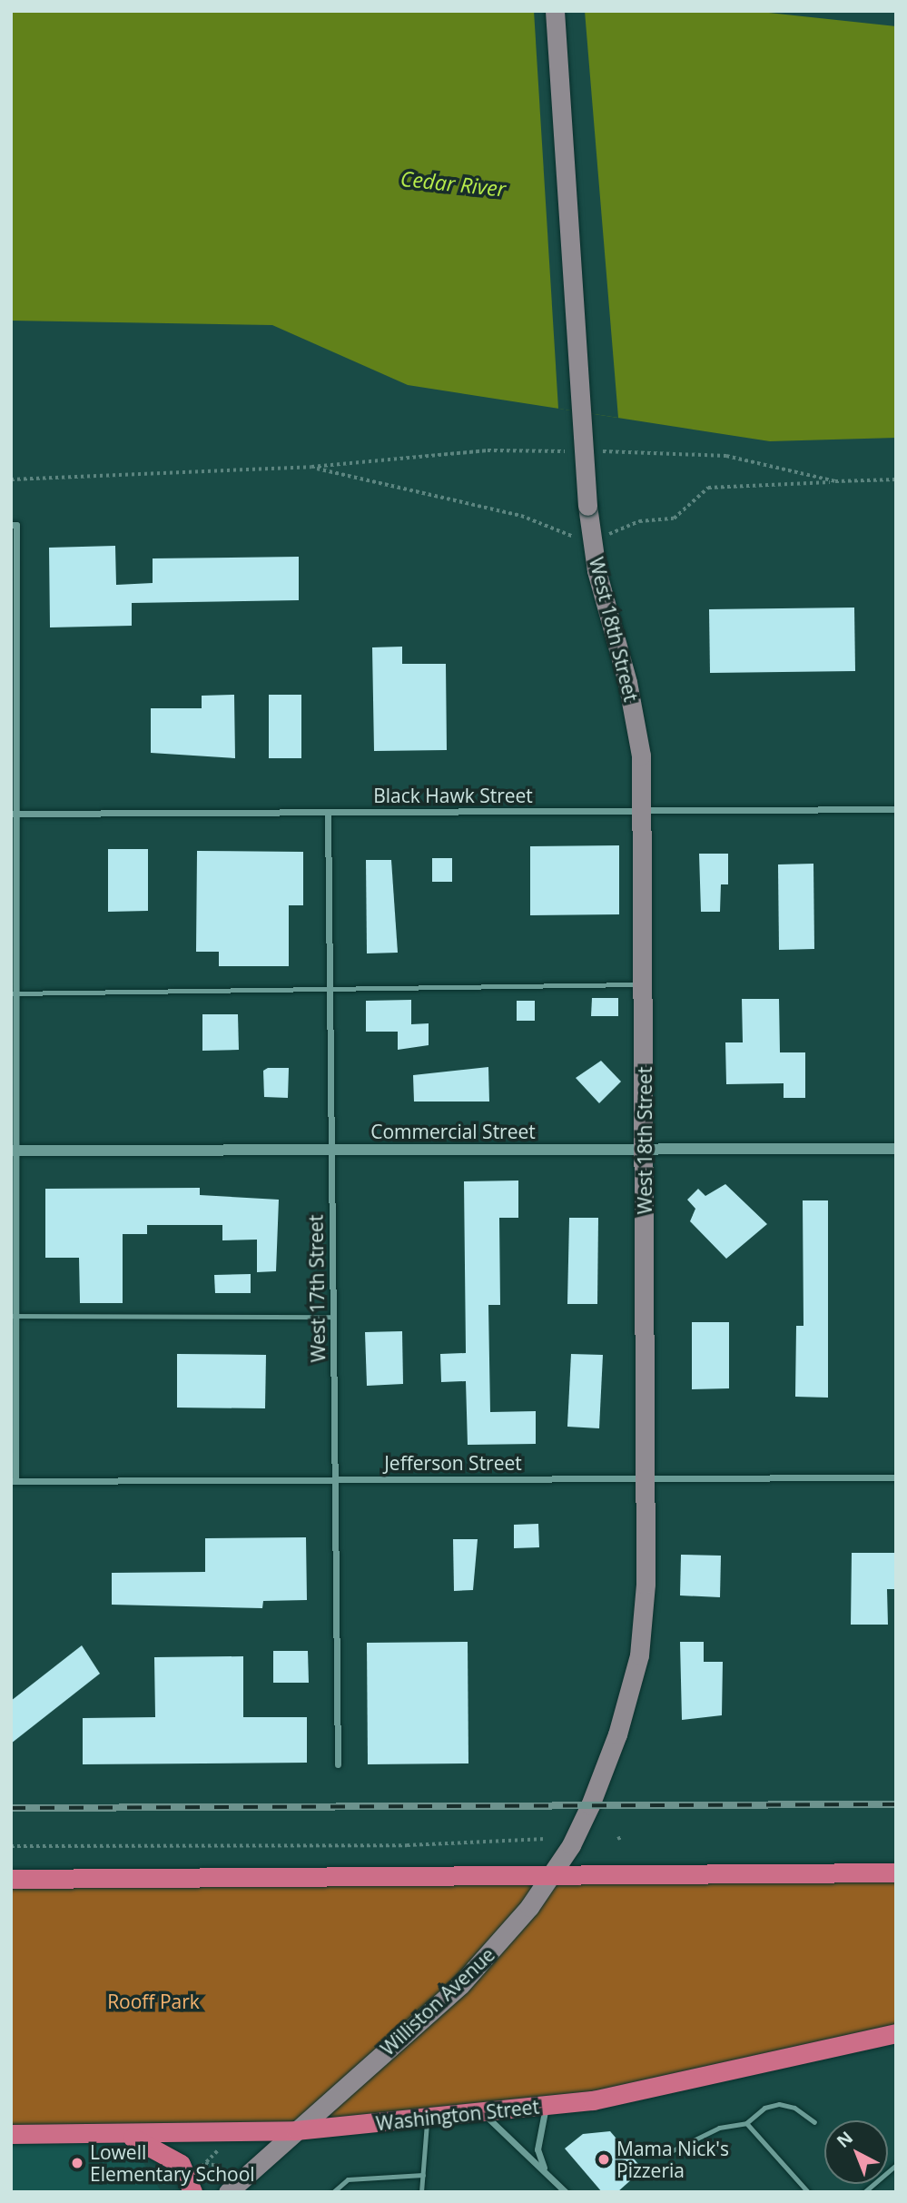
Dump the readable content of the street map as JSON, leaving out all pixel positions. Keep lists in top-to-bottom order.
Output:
{
  "streets": {
    "highway": ["Washington Street"],
    "main road": ["West 18th Street", "Williston Avenue"],
    "street": [
      "Black Hawk Street",
      "Commercial Street",
      "West 17th Street",
      "Jefferson Street"
    ]
  },
  "crossings": [
    ["West 18th Street", "Black Hawk Street"],
    ["West 18th Street", "Commercial Street"],
    ["West 18th Street", "Jefferson Street"],
    ["West 18th Street", "Williston Avenue"],
    ["Black Hawk Street", "West 17th Street"],
    ["Commercial Street", "West 17th Street"],
    ["West 17th Street", "Jefferson Street"],
    ["Williston Avenue", "Washington Street"]
  ],
  "water": ["Cedar River"],
  "parks": ["Rooff Park"],
  "places": ["Mama Nick's Pizzeria", "Lowell Elementary School"],
  "north": "top left"
}
